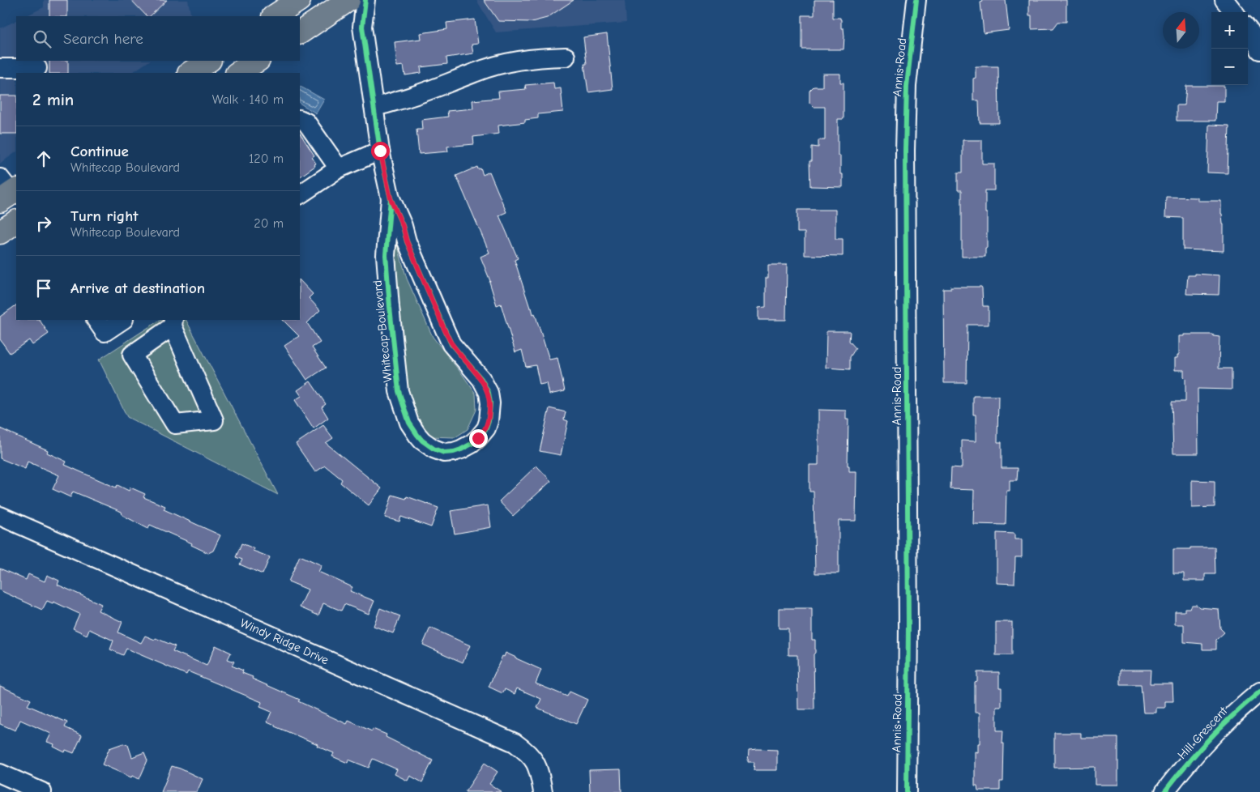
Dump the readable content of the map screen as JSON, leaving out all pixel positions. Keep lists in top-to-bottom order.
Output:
{
  "streets": {
    "street": [
      "Annis Road",
      "Whitecap Boulevard",
      "Windy Ridge Drive",
      "Hill Crescent"
    ]
  },
  "north": "top",
  "page": {
    "map_buttons": ["+", "−"],
    "search": "Search here",
    "heading": ["2 min", "Walk · 140 m"],
    "list": [
      ["Continue", "Whitecap Boulevard", "120 m"],
      ["Turn right", "Whitecap Boulevard", "20 m"],
      "Arrive at destination"
    ]
  }
}
